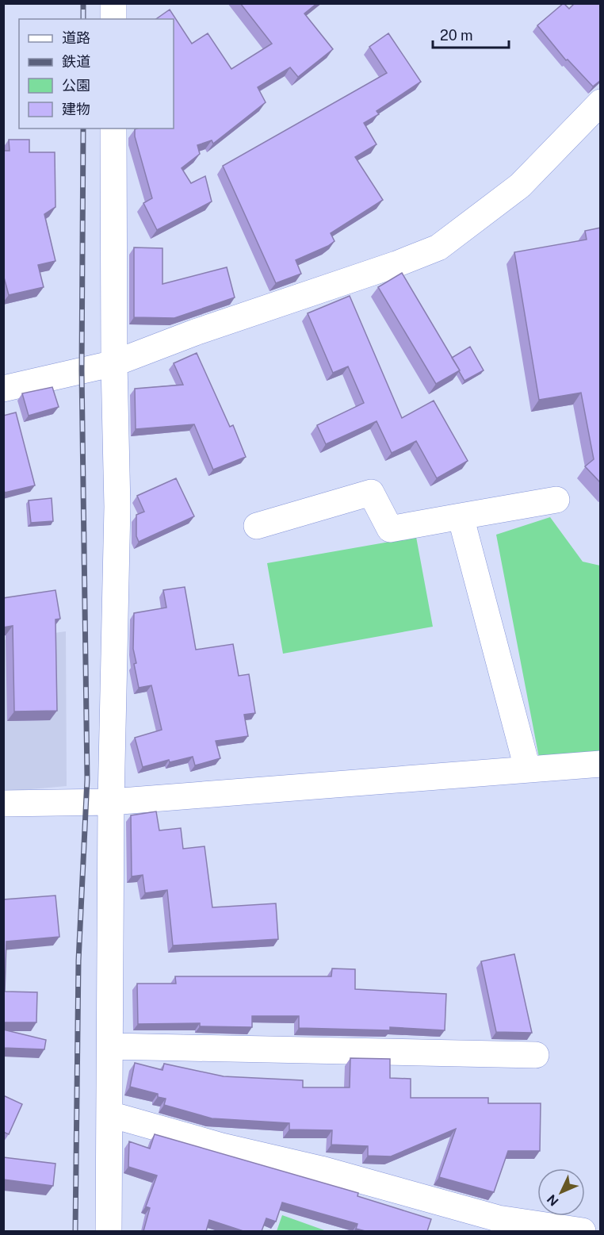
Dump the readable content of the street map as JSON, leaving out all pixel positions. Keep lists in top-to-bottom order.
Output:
{
  "legend": [
    "道路",
    "鉄道",
    "公園",
    "建物"
  ],
  "scale_bar": "20 m",
  "north": "bottom left"
}
